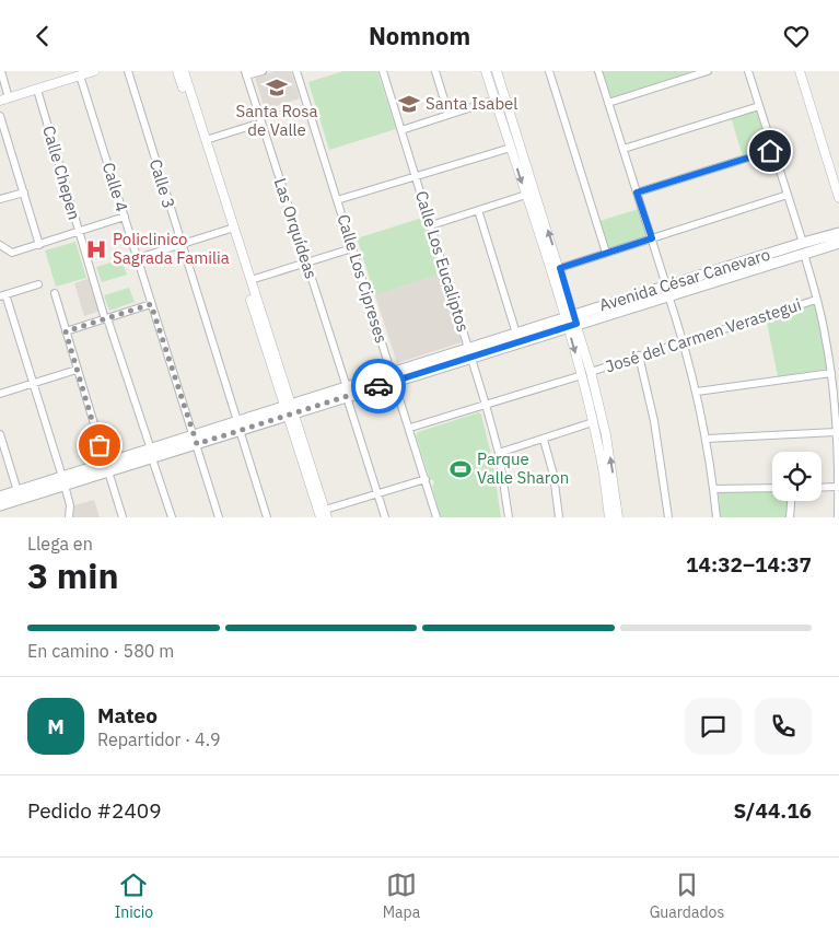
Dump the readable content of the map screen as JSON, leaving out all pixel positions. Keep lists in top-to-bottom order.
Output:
{
  "streets": {
    "main road": ["Avenida César Canevaro"],
    "street": [
      "Calle Chepen",
      "Calle 3",
      "Calle 4",
      "Las Orquídeas",
      "Calle Los Eucaliptos",
      "Calle Los Cipreses",
      "José del Carmen Verastegui"
    ]
  },
  "crossings": [
    ["Calle Chepen", "Avenida César Canevaro"],
    ["Calle 3", "Avenida César Canevaro"],
    ["Calle 4", "Avenida César Canevaro"],
    ["Las Orquídeas", "Avenida César Canevaro"],
    ["Calle Los Eucaliptos", "Avenida César Canevaro"],
    ["Calle Los Cipreses", "Avenida César Canevaro"]
  ],
  "places": {
    "school or university": ["Santa Rosa de Valle", "Santa Isabel"],
    "hospital": ["Policlinico Sagrada Familia"],
    "sports": ["Parque Valle Sharon"]
  },
  "page": {
    "header": "Nomnom",
    "heading": ["3 min", "Llega en", "14:32–14:37"],
    "panel": [
      "Mateo",
      "Repartidor · 4.9",
      "Pedido #2409",
      "S/44.16"
    ],
    "bar": "En camino · 580 m",
    "round": "M",
    "tabs": ["Inicio", "Mapa", "Guardados"]
  }
}
